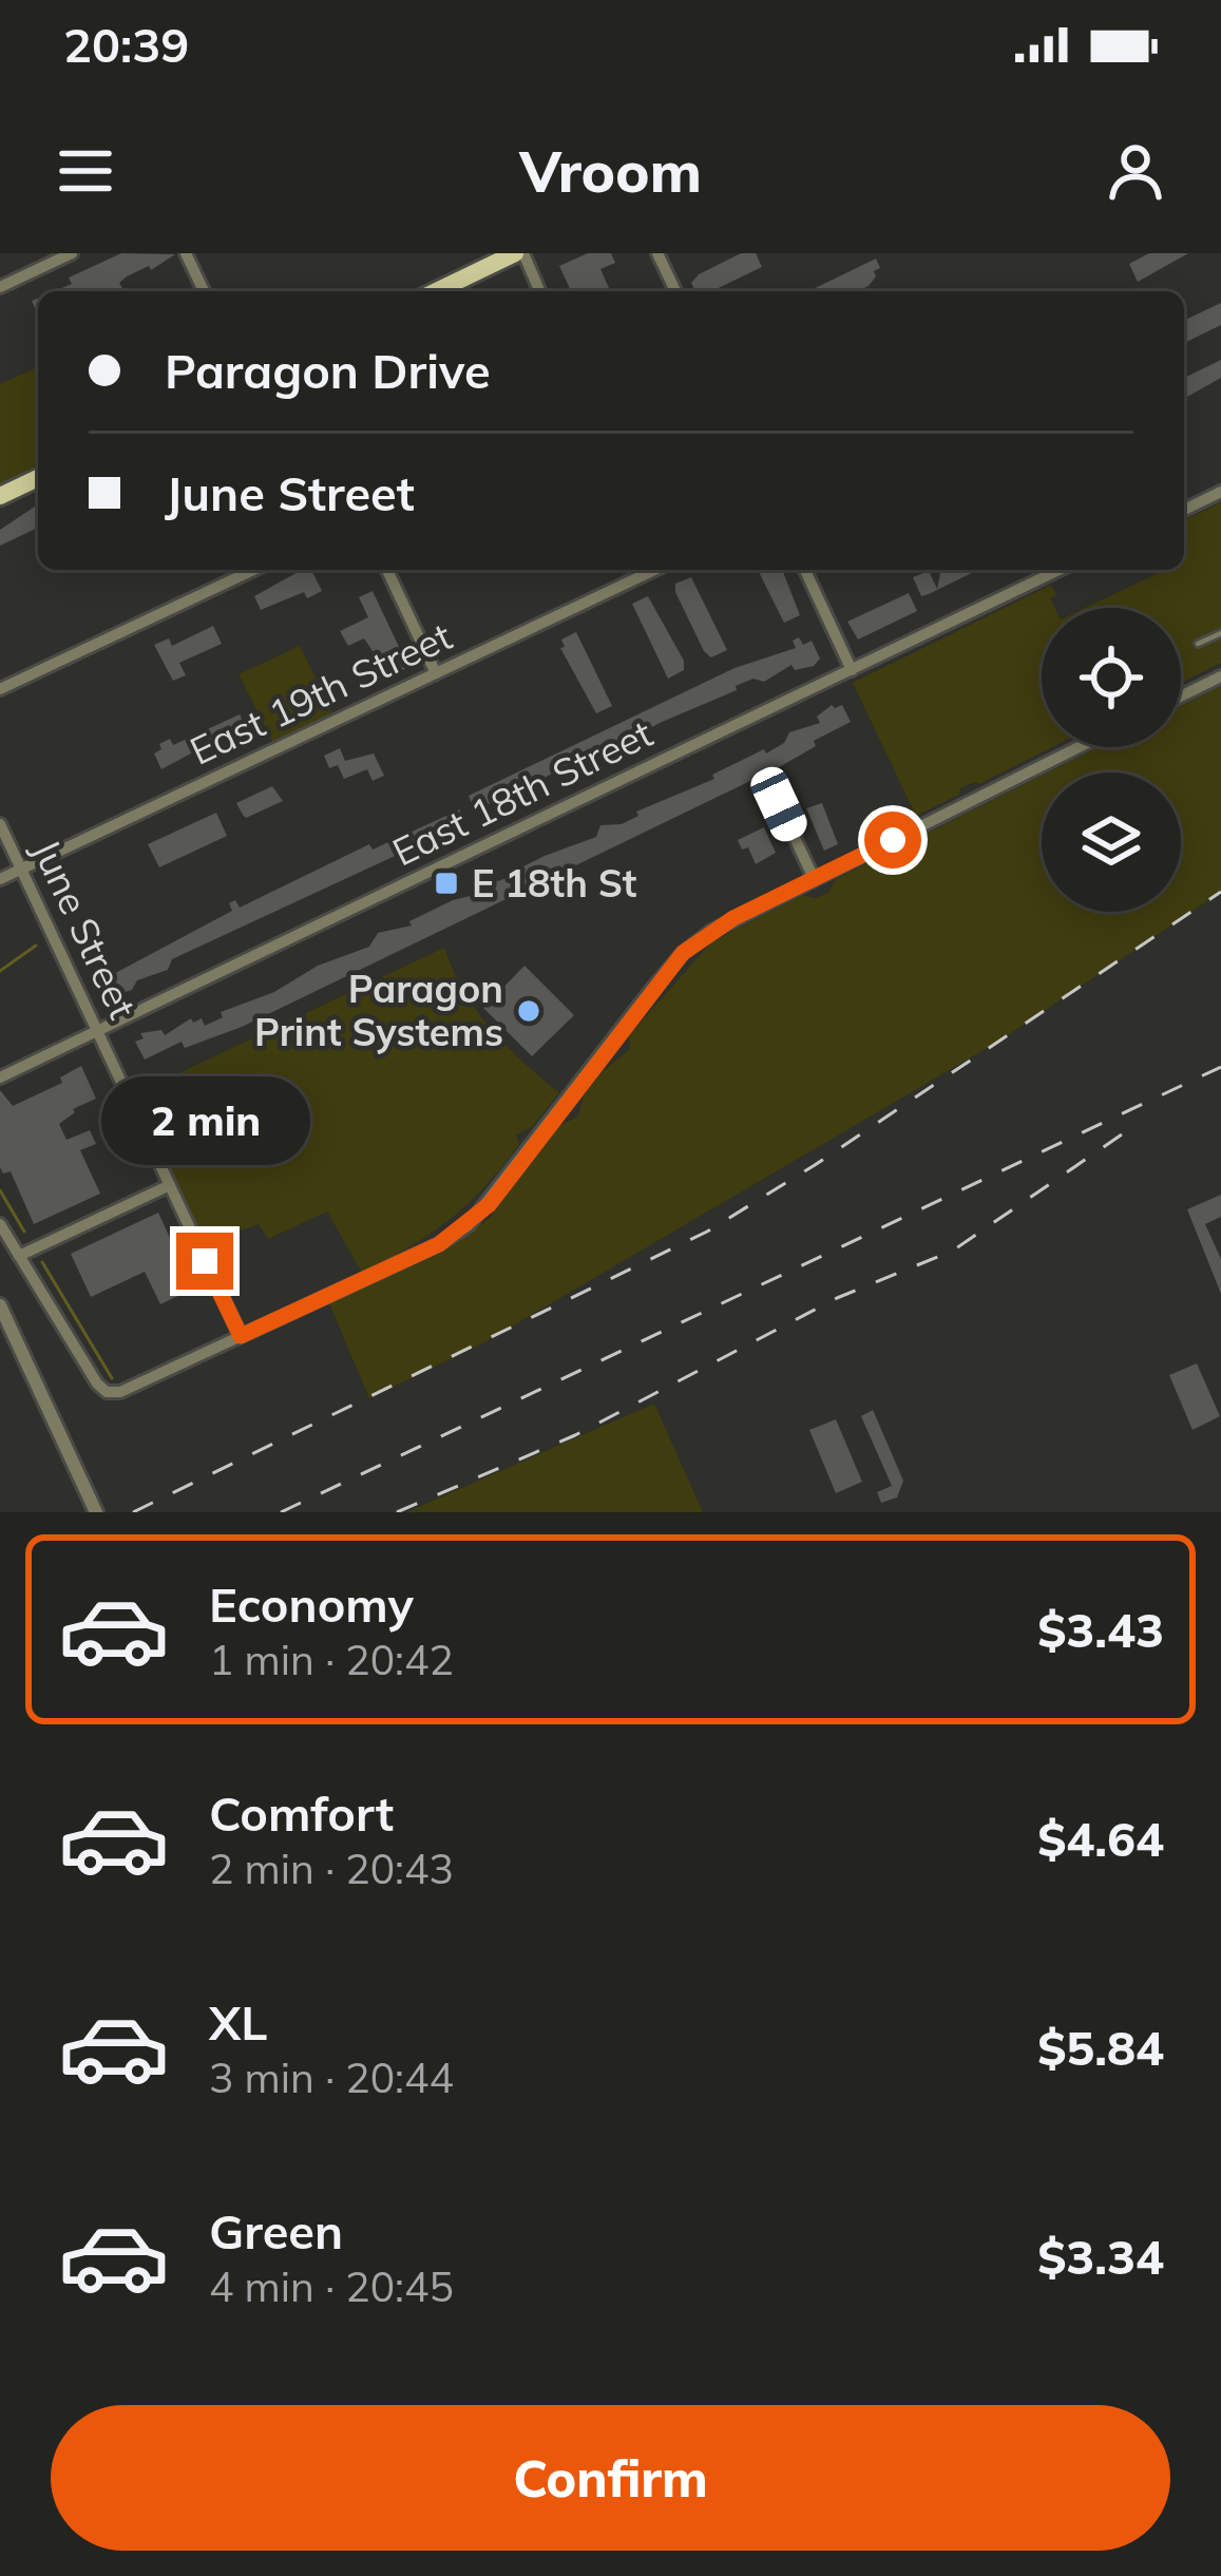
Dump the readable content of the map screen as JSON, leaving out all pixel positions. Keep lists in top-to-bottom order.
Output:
{
  "streets": {
    "street": ["East 19th Street", "East 18th Street", "June Street"]
  },
  "crossings": [
    ["East 19th Street", "June Street"],
    ["East 18th Street", "June Street"]
  ],
  "places": {
    "transit": ["E 18th St"],
    "other": ["Paragon Print Systems"]
  },
  "page": {
    "status": "20:39",
    "header": "Vroom",
    "banner": ["Paragon Drive", "June Street"],
    "bubble": "2 min",
    "list": [
      {
        "name": "Economy",
        "note": "1 min · 20:42",
        "value": "$3.43"
      },
      {
        "name": "Comfort",
        "note": "2 min · 20:43",
        "value": "$4.64"
      },
      {
        "name": "XL",
        "note": "3 min · 20:44",
        "value": "$5.84"
      },
      {
        "name": "Green",
        "note": "4 min · 20:45",
        "value": "$3.34"
      }
    ],
    "buttons": "Confirm"
  }
}
